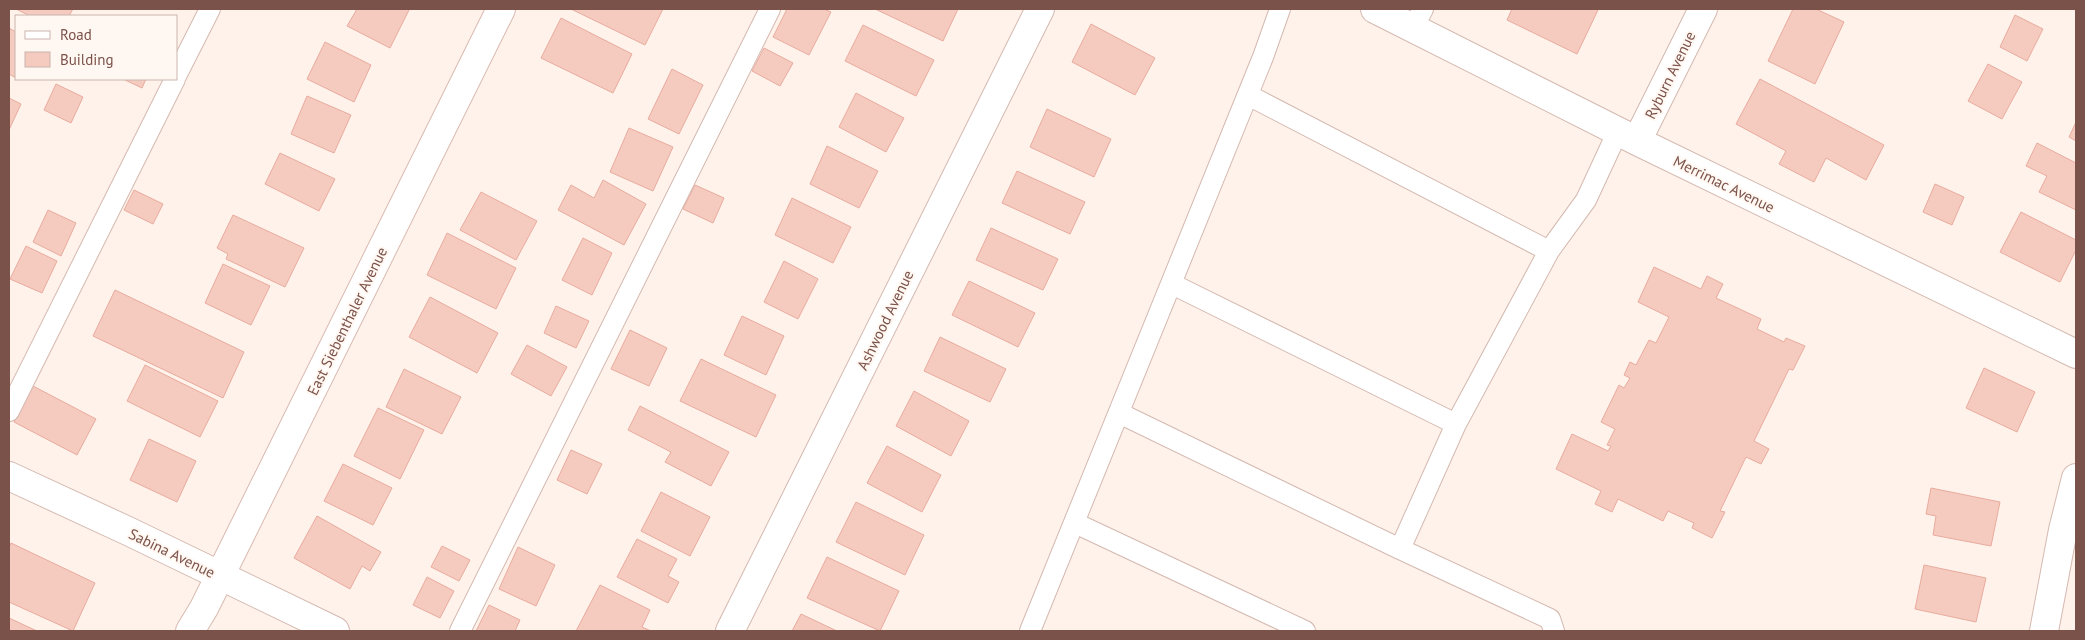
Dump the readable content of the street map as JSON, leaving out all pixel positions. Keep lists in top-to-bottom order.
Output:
{
  "streets": {
    "street": [
      "Ryburn Avenue",
      "Merrimac Avenue",
      "Ashwood Avenue",
      "East Siebenthaler Avenue",
      "Sabina Avenue"
    ]
  },
  "crossings": [
    ["Ryburn Avenue", "Merrimac Avenue"],
    ["East Siebenthaler Avenue", "Sabina Avenue"]
  ],
  "legend": ["Road", "Building"]
}
